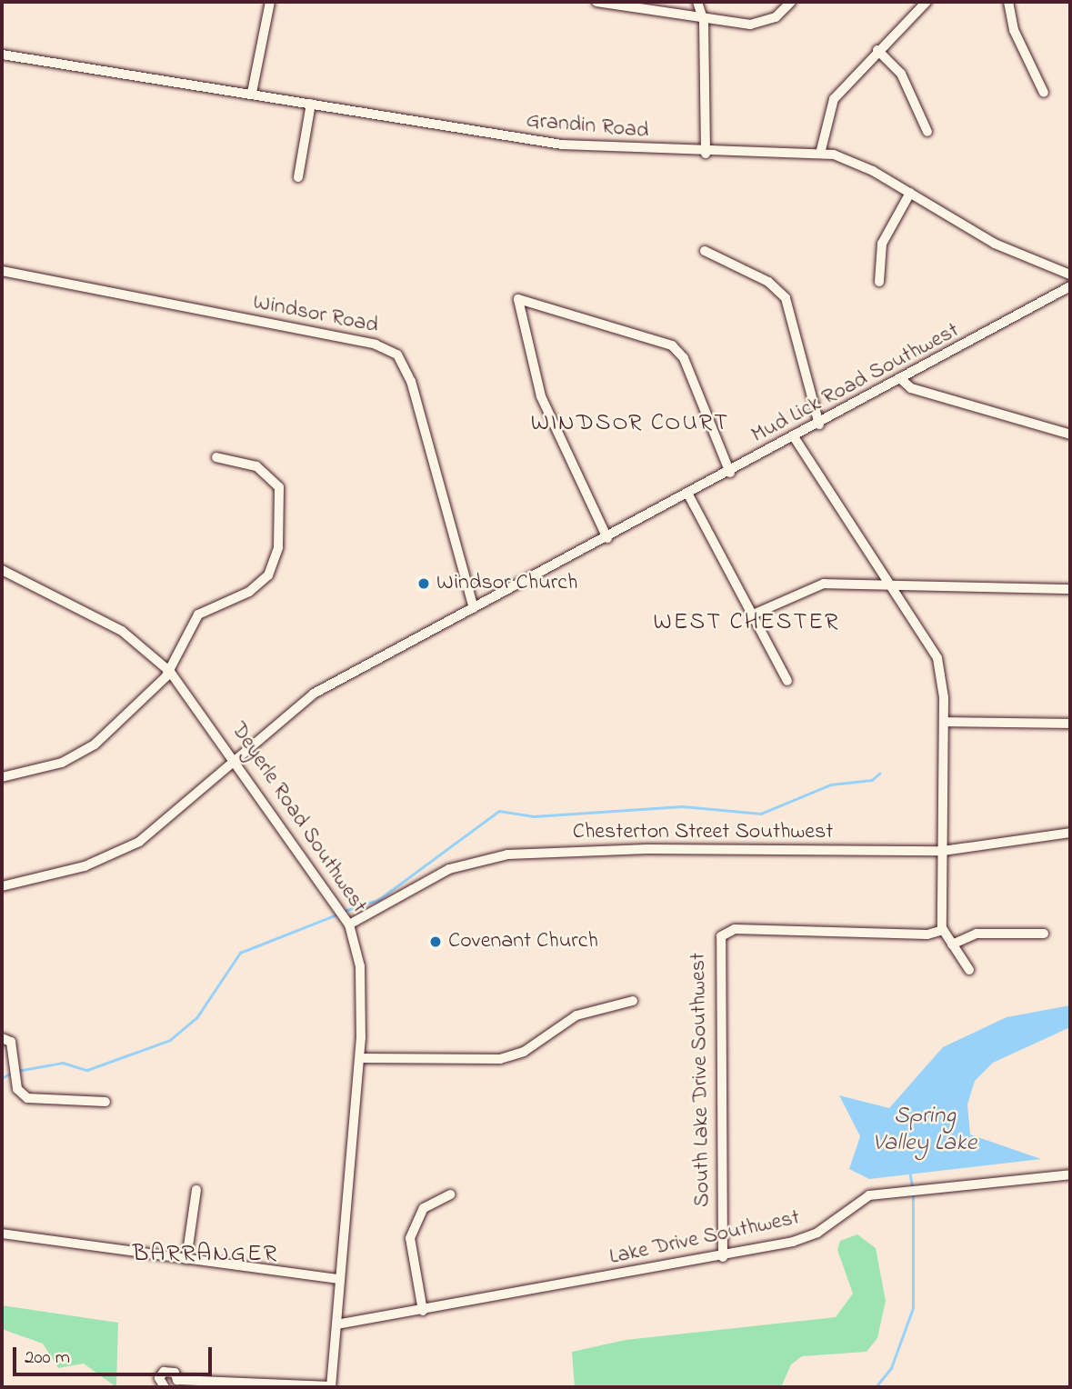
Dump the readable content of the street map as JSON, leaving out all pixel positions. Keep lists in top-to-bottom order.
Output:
{
  "streets": {
    "street": [
      "Grandin Road",
      "Windsor Road",
      "Mud Lick Road Southwest",
      "Deyerle Road Southwest",
      "Chesterton Street Southwest",
      "South Lake Drive Southwest",
      "Lake Drive Southwest"
    ]
  },
  "crossings": [
    ["Windsor Road", "Mud Lick Road Southwest"],
    ["Mud Lick Road Southwest", "Deyerle Road Southwest"],
    ["Deyerle Road Southwest", "Chesterton Street Southwest"],
    ["Deyerle Road Southwest", "Lake Drive Southwest"],
    ["South Lake Drive Southwest", "Lake Drive Southwest"]
  ],
  "districts": ["WINDSOR COURT", "WEST CHESTER", "BARRANGER"],
  "water": ["Spring Valley Lake"],
  "places": ["Windsor Church", "Covenant Church"],
  "scale_bar": "200 m"
}
